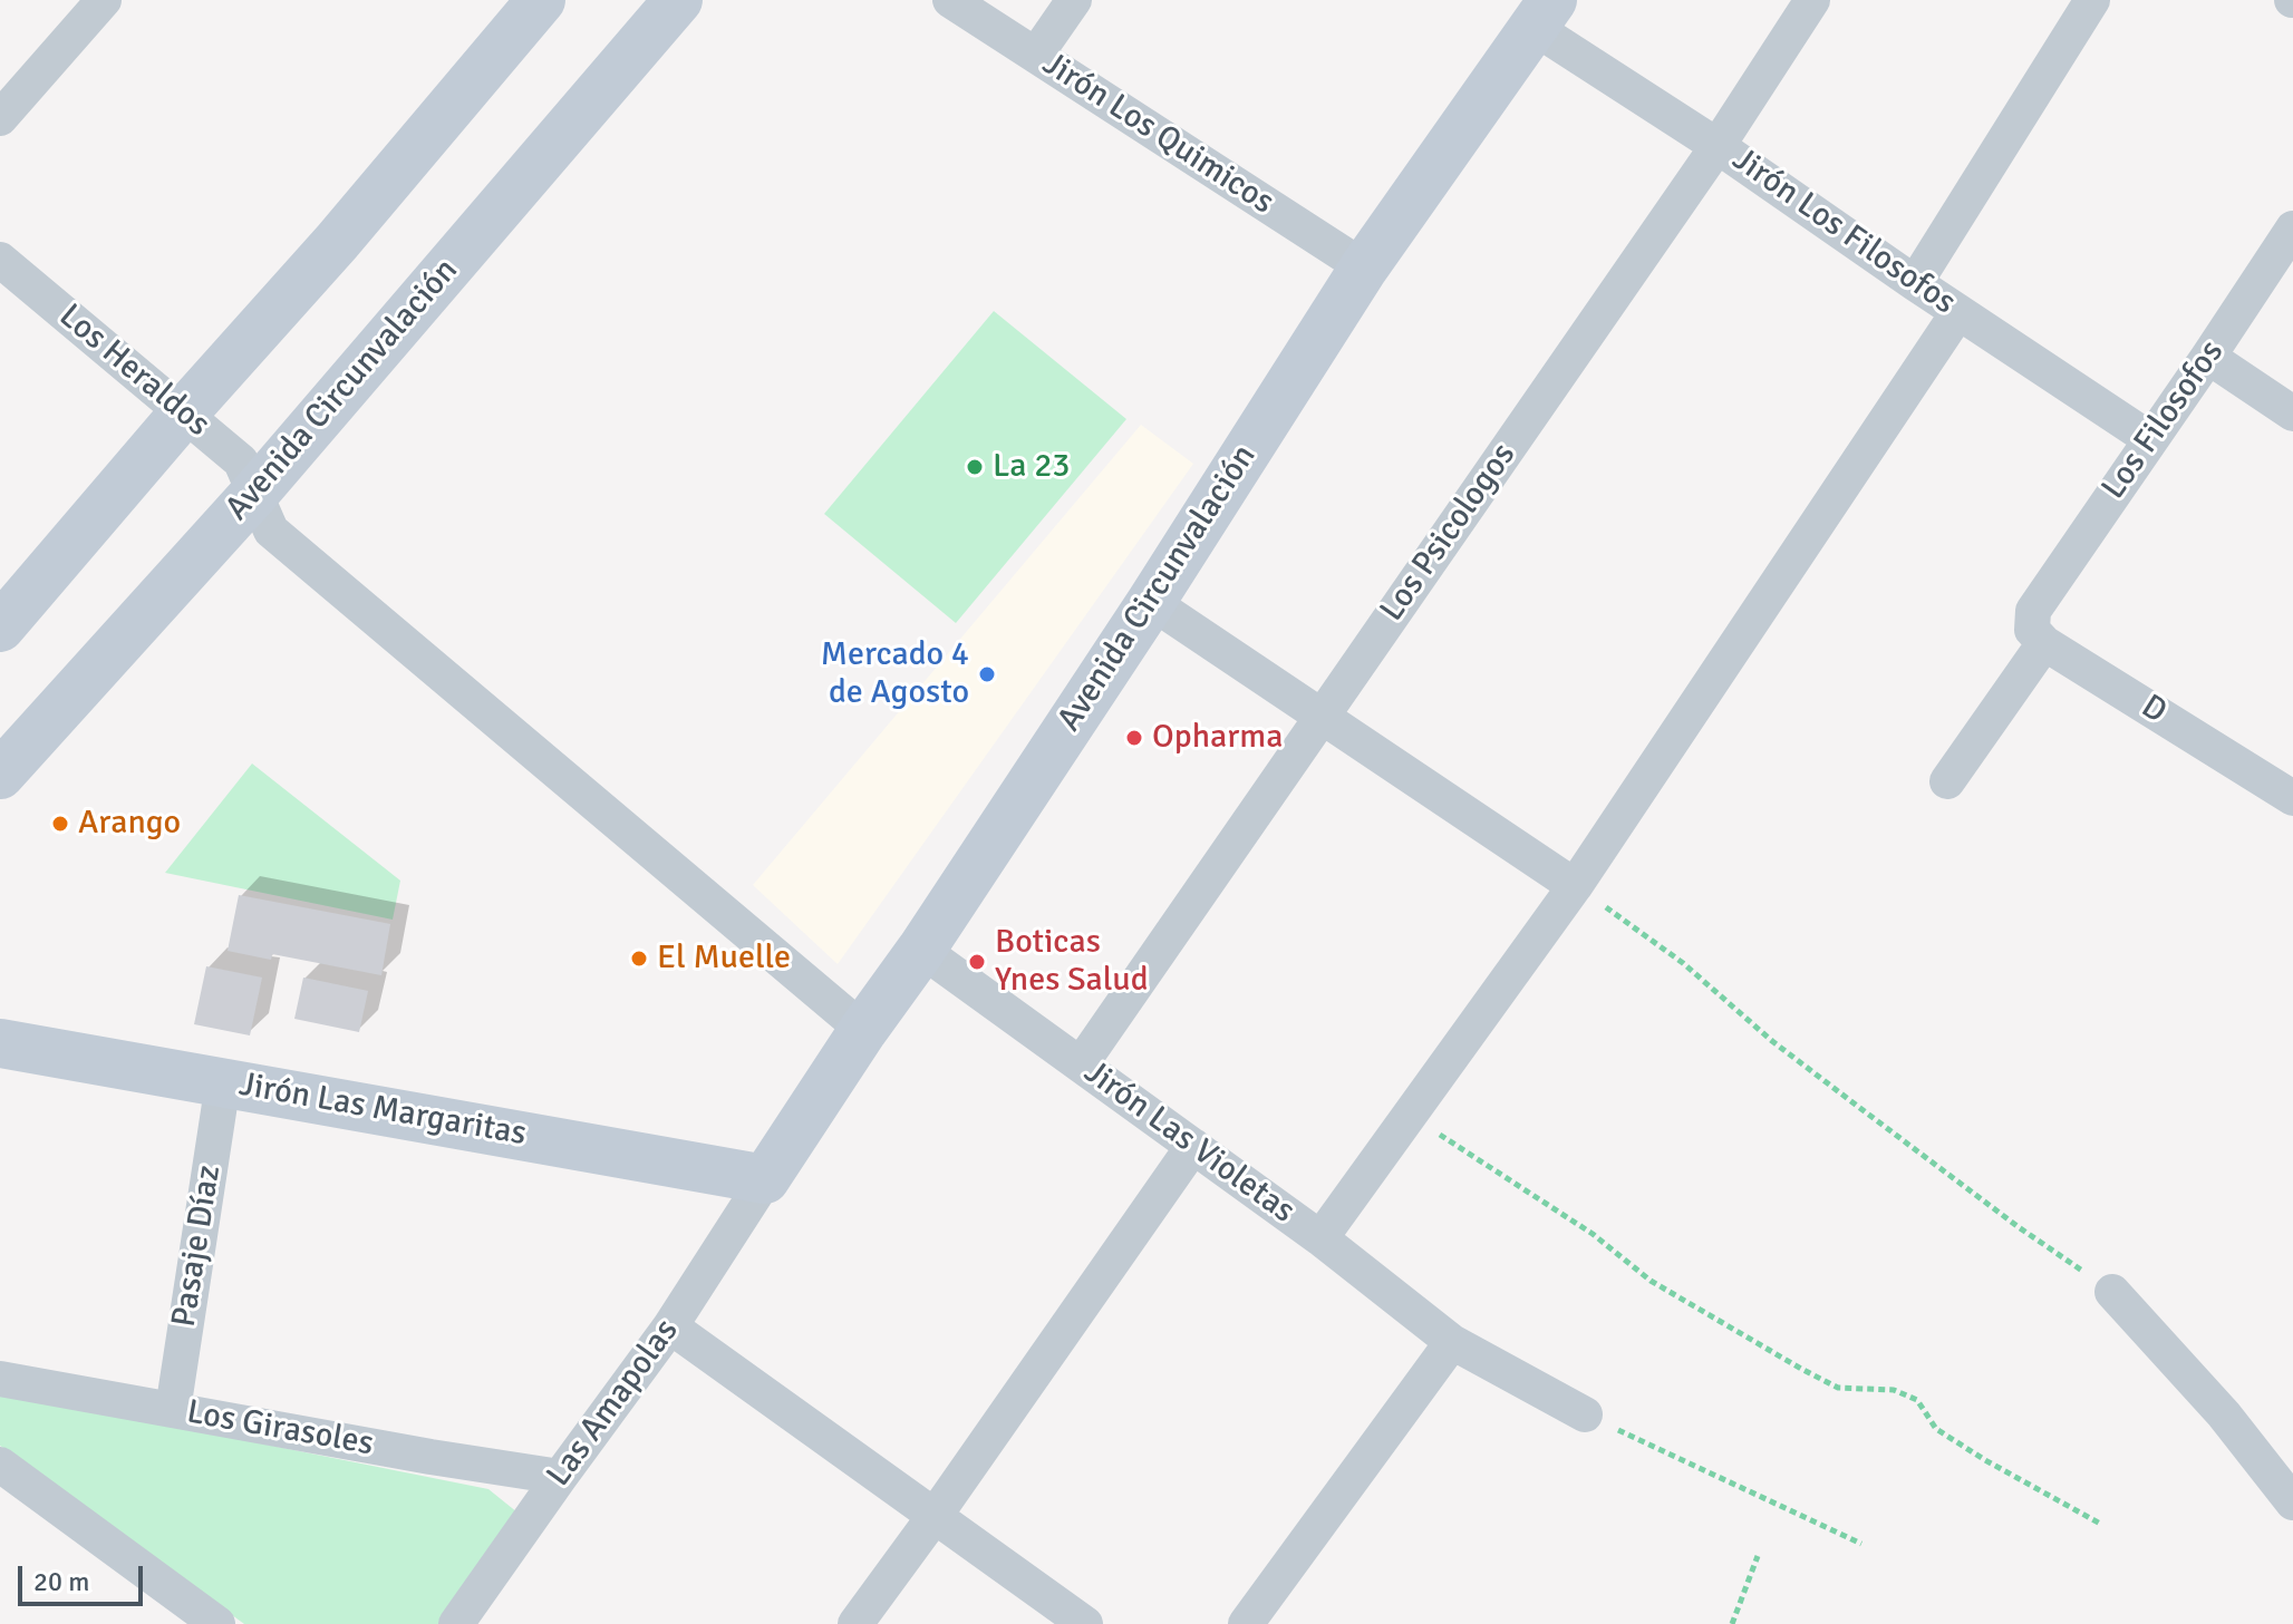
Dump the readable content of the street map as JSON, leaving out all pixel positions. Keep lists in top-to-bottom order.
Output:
{
  "streets": {
    "street": [
      "Jirón Los Quimicos",
      "Jirón Los Filosofos",
      "Los Heraldos",
      "Avenida Circunvalación",
      "Los Filosofos",
      "Los Psicologos",
      "D",
      "Jirón Las Margaritas",
      "Jirón Las Violetas",
      "Pasaje Díaz",
      "Las Amapolas",
      "Los Girasoles"
    ]
  },
  "crossings": [
    ["Jirón Los Quimicos", "Avenida Circunvalación"],
    ["Jirón Los Filosofos", "Avenida Circunvalación"],
    ["Jirón Los Filosofos", "Los Filosofos"],
    ["Jirón Los Filosofos", "Los Psicologos"],
    ["Los Heraldos", "Avenida Circunvalación"],
    ["Avenida Circunvalación", "Jirón Las Margaritas"],
    ["Avenida Circunvalación", "Jirón Las Violetas"],
    ["Avenida Circunvalación", "Las Amapolas"],
    ["Los Filosofos", "D"],
    ["Los Psicologos", "Jirón Las Violetas"],
    ["Jirón Las Margaritas", "Pasaje Díaz"],
    ["Jirón Las Margaritas", "Las Amapolas"],
    ["Pasaje Díaz", "Los Girasoles"],
    ["Las Amapolas", "Los Girasoles"]
  ],
  "places": [
    "La 23",
    "Mercado 4 de Agosto",
    "Opharma",
    "Arango",
    "El Muelle",
    "Boticas Ynes Salud"
  ],
  "scale_bar": "20 m"
}
